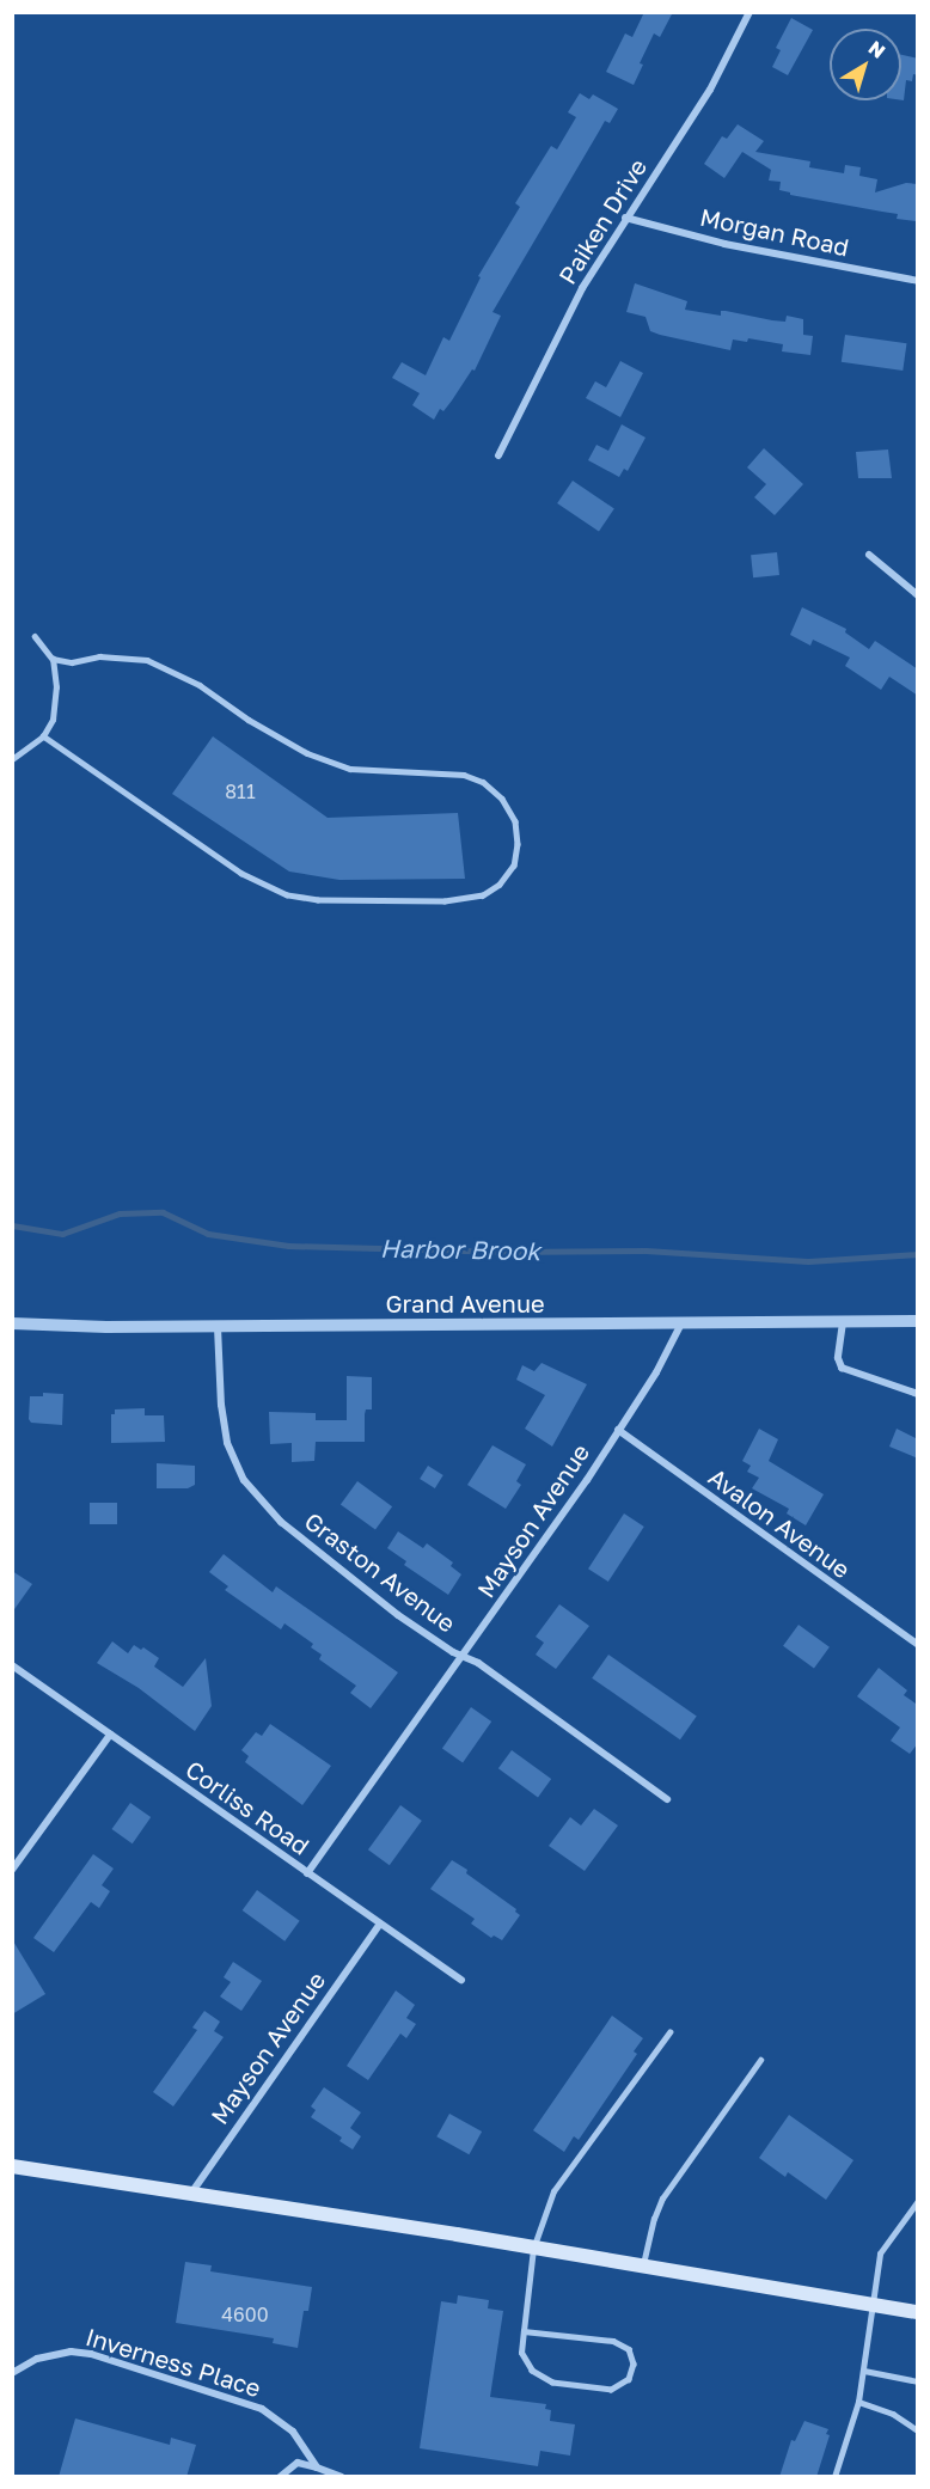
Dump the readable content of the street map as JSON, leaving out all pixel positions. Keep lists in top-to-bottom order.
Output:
{
  "streets": {
    "street": [
      "Paiken Drive",
      "Morgan Road",
      "Grand Avenue",
      "Mayson Avenue",
      "Avalon Avenue",
      "Graston Avenue",
      "Corliss Road",
      "Inverness Place"
    ]
  },
  "crossings": [
    ["Paiken Drive", "Morgan Road"],
    ["Grand Avenue", "Mayson Avenue"],
    ["Grand Avenue", "Graston Avenue"],
    ["Mayson Avenue", "Avalon Avenue"],
    ["Mayson Avenue", "Graston Avenue"],
    ["Mayson Avenue", "Corliss Road"]
  ],
  "water": ["Harbor Brook"],
  "house_numbers": ["811", "4600"],
  "north": "top right"
}
